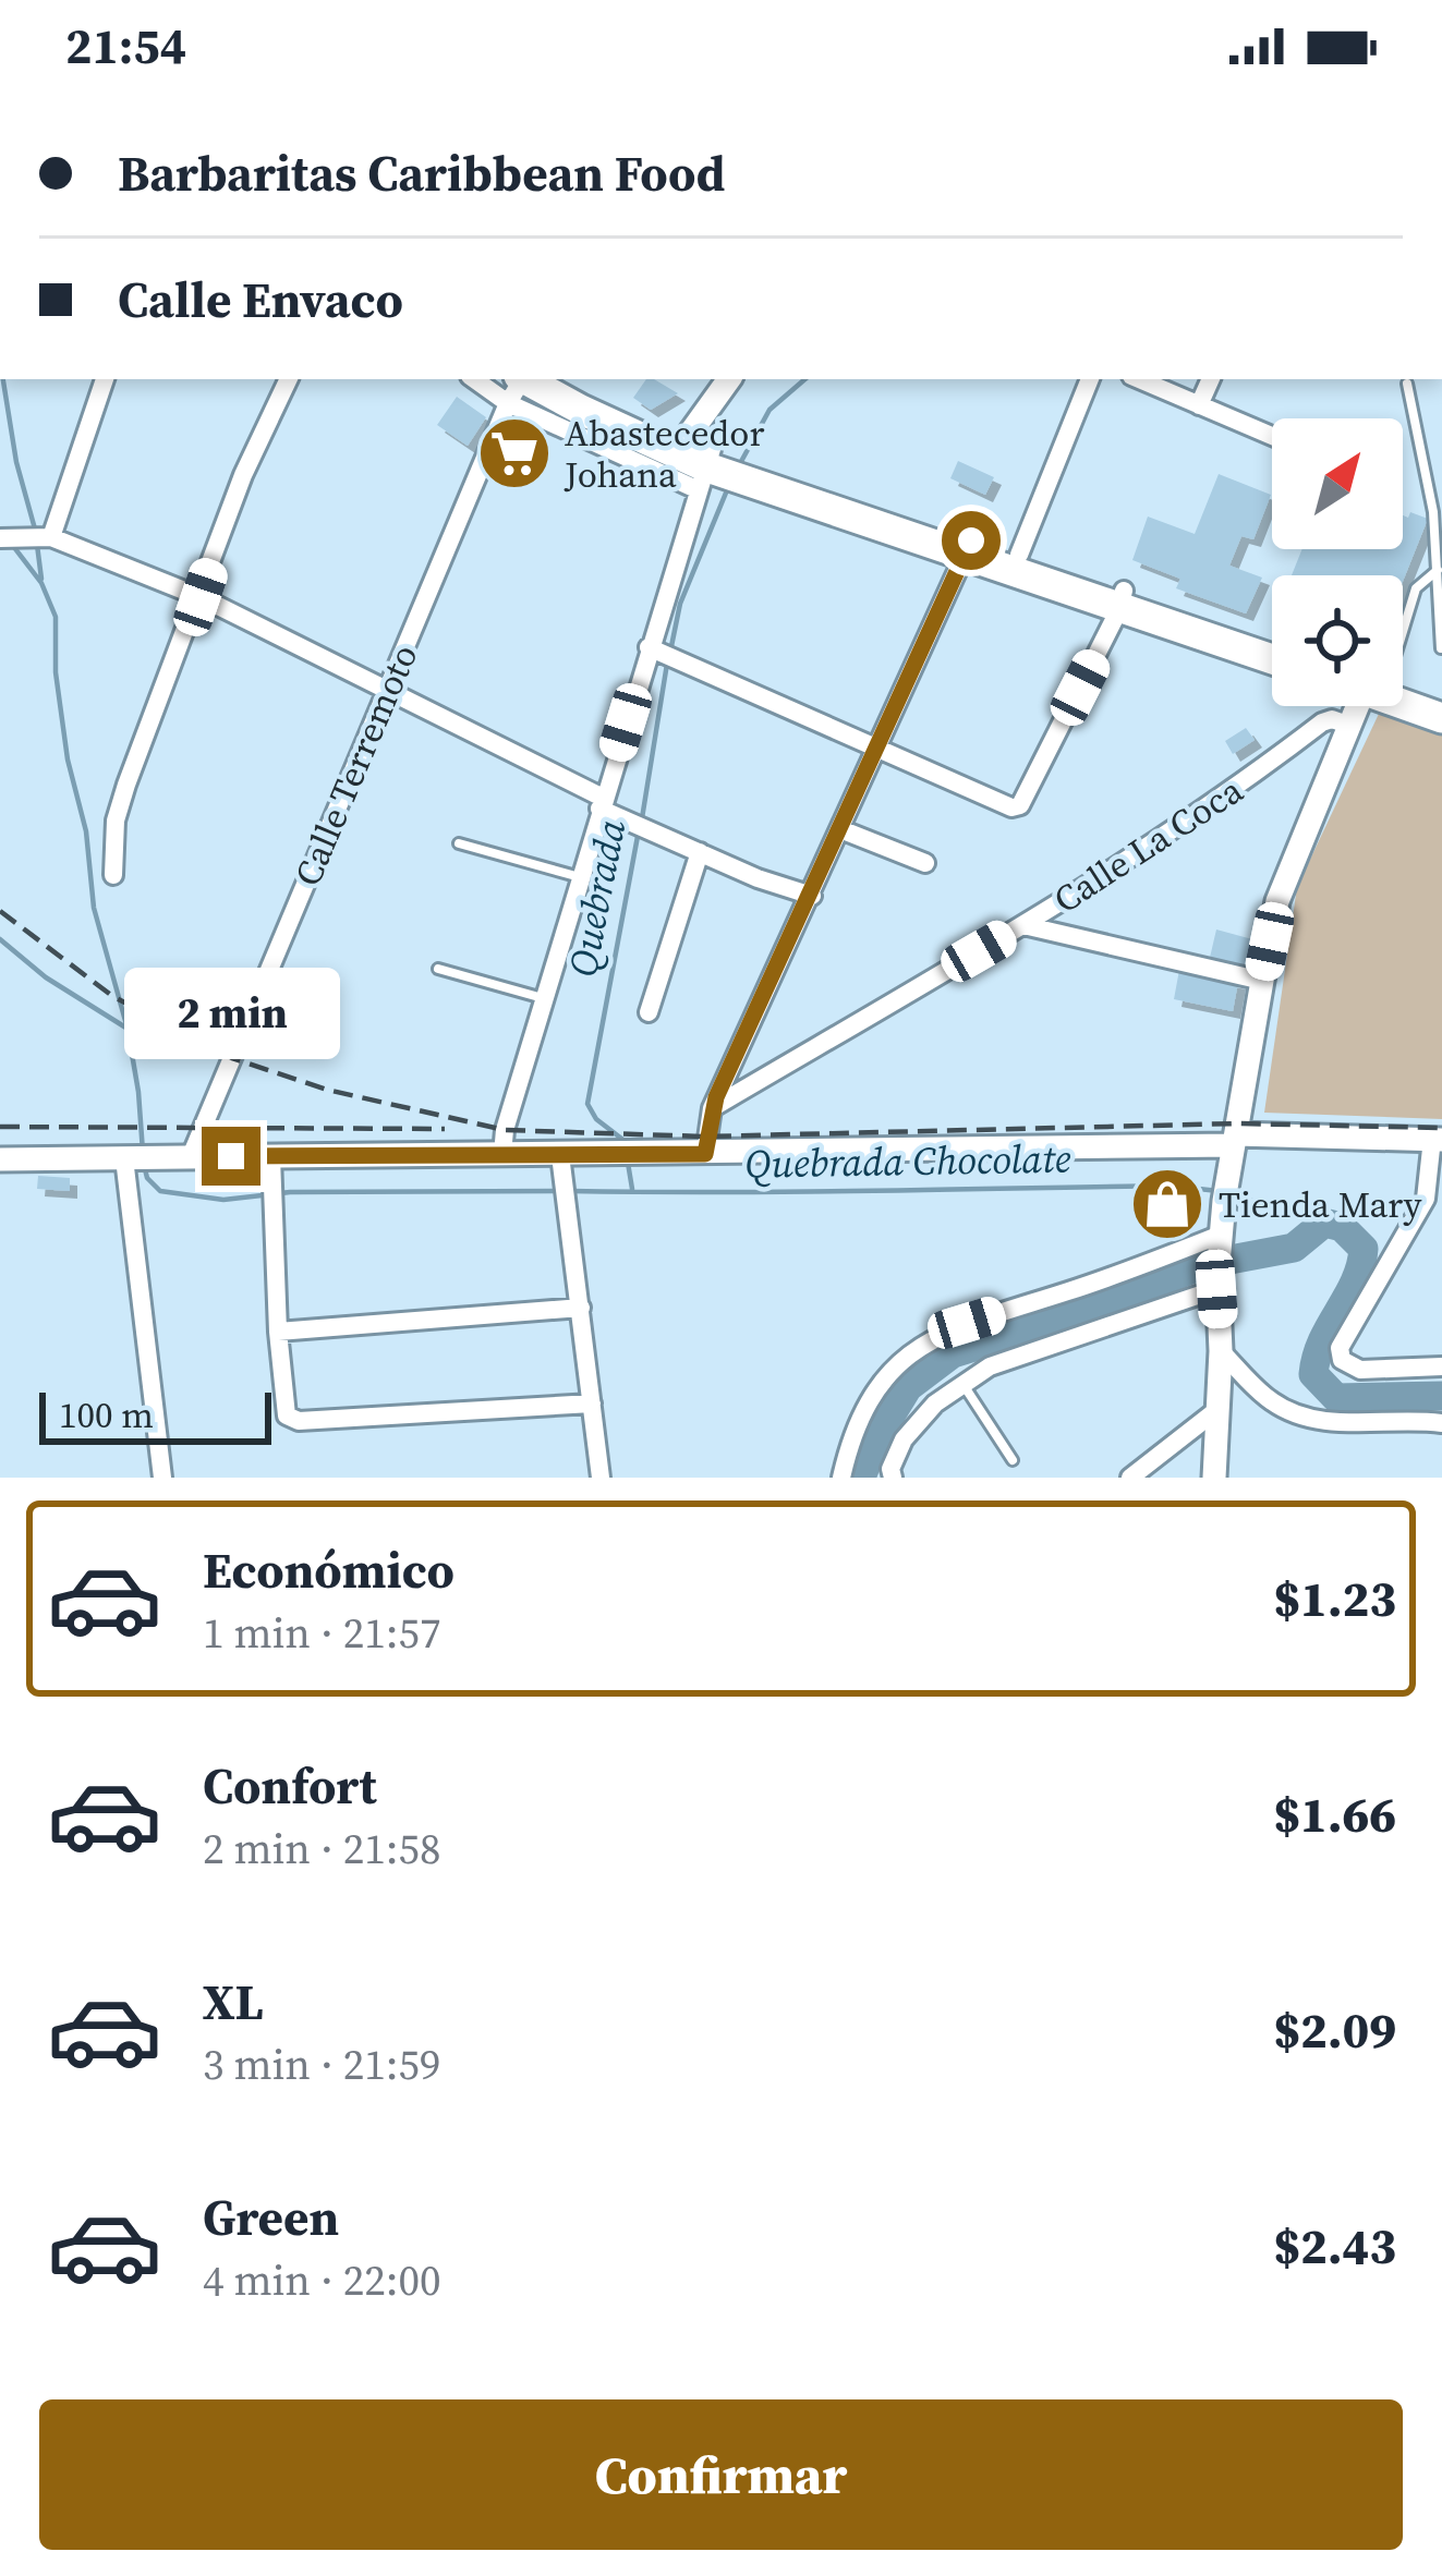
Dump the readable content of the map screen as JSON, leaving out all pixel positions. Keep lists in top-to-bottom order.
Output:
{
  "streets": {
    "street": ["Calle Terremoto", "Calle La Coca"]
  },
  "water": ["Quebrada", "Quebrada Chocolate"],
  "places": {
    "supermarket": ["Abastecedor Johana"],
    "shop": ["Tienda Mary"]
  },
  "scale_bar": "100 m",
  "north": "top right",
  "page": {
    "status": "21:54",
    "banner": ["Barbaritas Caribbean Food", "Calle Envaco"],
    "bubble": "2 min",
    "scale": "100 m",
    "list": [
      {
        "name": "Económico",
        "note": "1 min · 21:57",
        "value": "$1.23"
      },
      {
        "name": "Confort",
        "note": "2 min · 21:58",
        "value": "$1.66"
      },
      {
        "name": "XL",
        "note": "3 min · 21:59",
        "value": "$2.09"
      },
      {
        "name": "Green",
        "note": "4 min · 22:00",
        "value": "$2.43"
      }
    ],
    "buttons": "Confirmar"
  }
}
